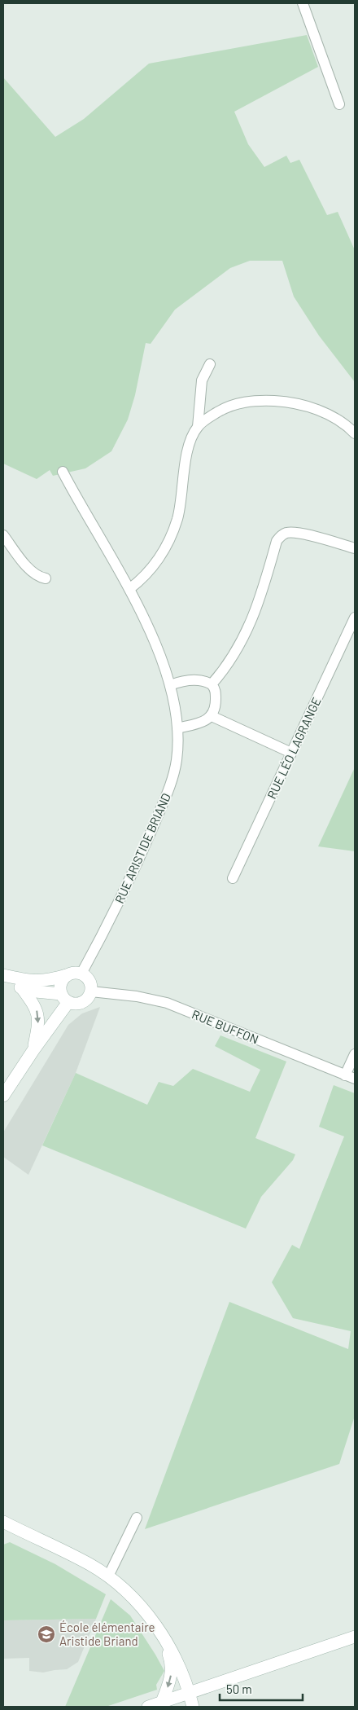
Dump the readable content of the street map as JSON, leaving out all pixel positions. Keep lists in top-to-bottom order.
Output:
{
  "streets": {
    "street": ["RUE LÉO LAGRANGE", "RUE ARISTIDE BRIAND", "RUE BUFFON"]
  },
  "crossings": [
    ["RUE ARISTIDE BRIAND", "RUE BUFFON"]
  ],
  "places": {
    "school or university": ["École élémentaire Aristide Briand"]
  },
  "scale_bar": "50 m"
}
